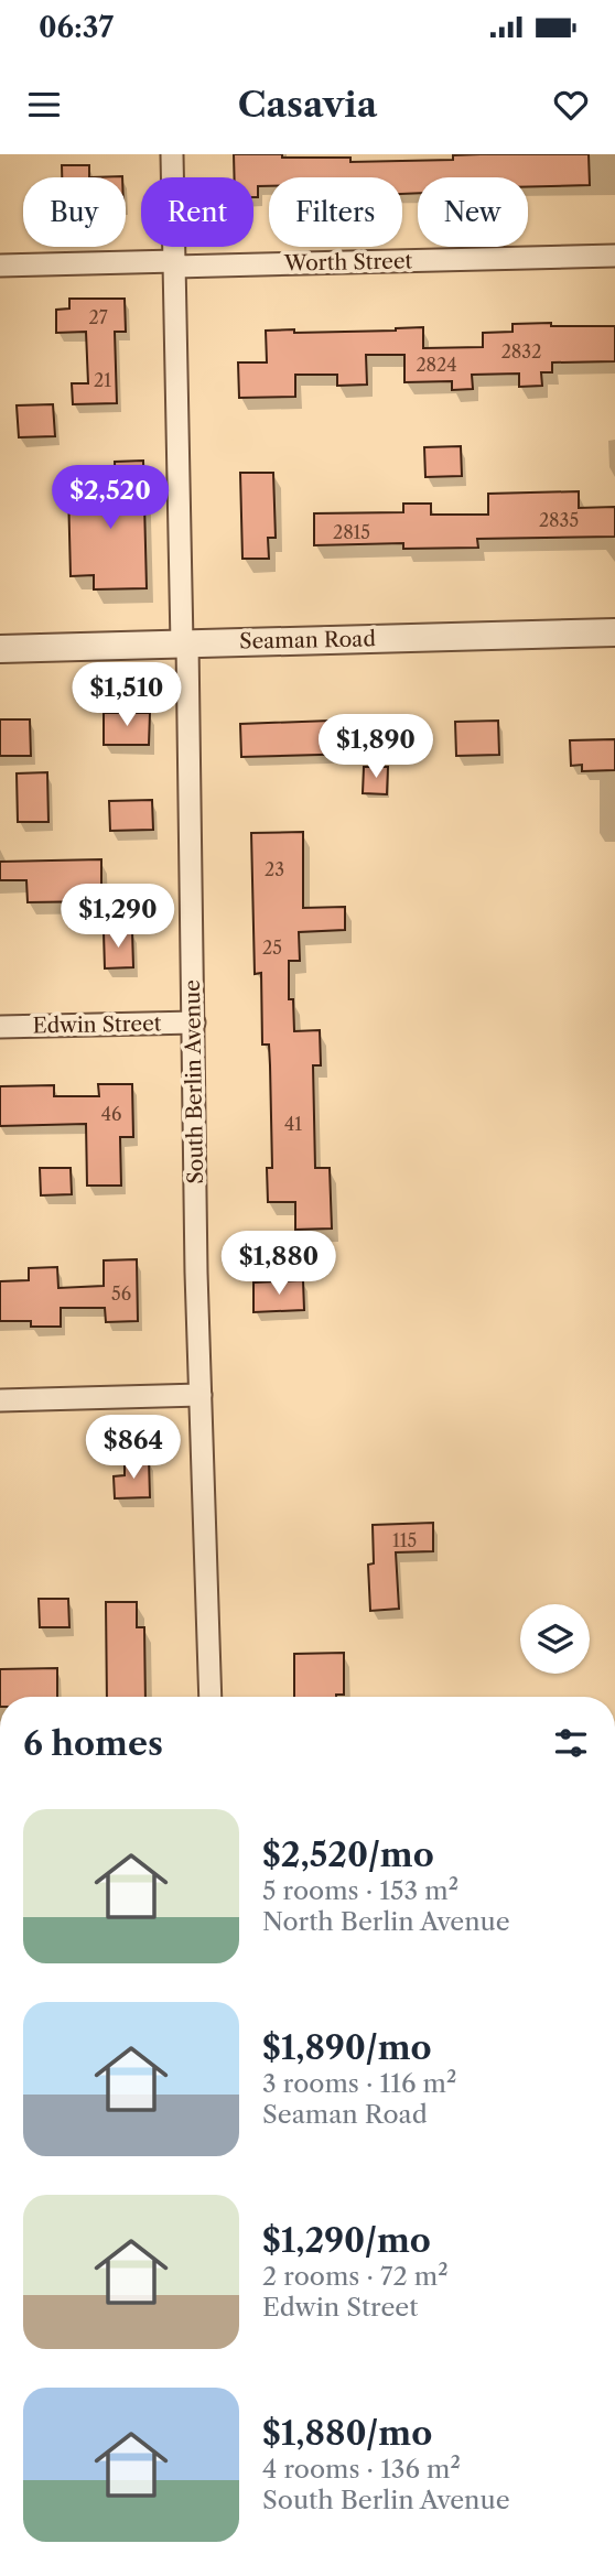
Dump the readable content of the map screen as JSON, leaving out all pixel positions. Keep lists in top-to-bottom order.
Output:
{
  "streets": {
    "street": [
      "Worth Street",
      "Seaman Road",
      "Edwin Street",
      "South Berlin Avenue"
    ]
  },
  "crossings": [
    ["Worth Street", "South Berlin Avenue"],
    ["Seaman Road", "South Berlin Avenue"],
    ["Edwin Street", "South Berlin Avenue"]
  ],
  "house_numbers": [
    "27",
    "2832",
    "2824",
    "21",
    "2835",
    "2815",
    "23",
    "25",
    "46",
    "41",
    "56",
    "115"
  ],
  "page": {
    "status": "06:37",
    "header": "Casavia",
    "chip": [
      "Buy",
      "Rent",
      "Filters",
      "New"
    ],
    "price": [
      "$2,520",
      "$1,510",
      "$1,890",
      "$1,290",
      "$1,880",
      "$864"
    ],
    "heading": "6 homes",
    "list": [
      {
        "name": "$2,520/mo",
        "note": "5 rooms · 153 m² · North Berlin Avenue"
      },
      {
        "name": "$1,890/mo",
        "note": "3 rooms · 116 m² · Seaman Road"
      },
      {
        "name": "$1,290/mo",
        "note": "2 rooms · 72 m² · Edwin Street"
      },
      {
        "name": "$1,880/mo",
        "note": "4 rooms · 136 m² · South Berlin Avenue"
      }
    ]
  }
}
